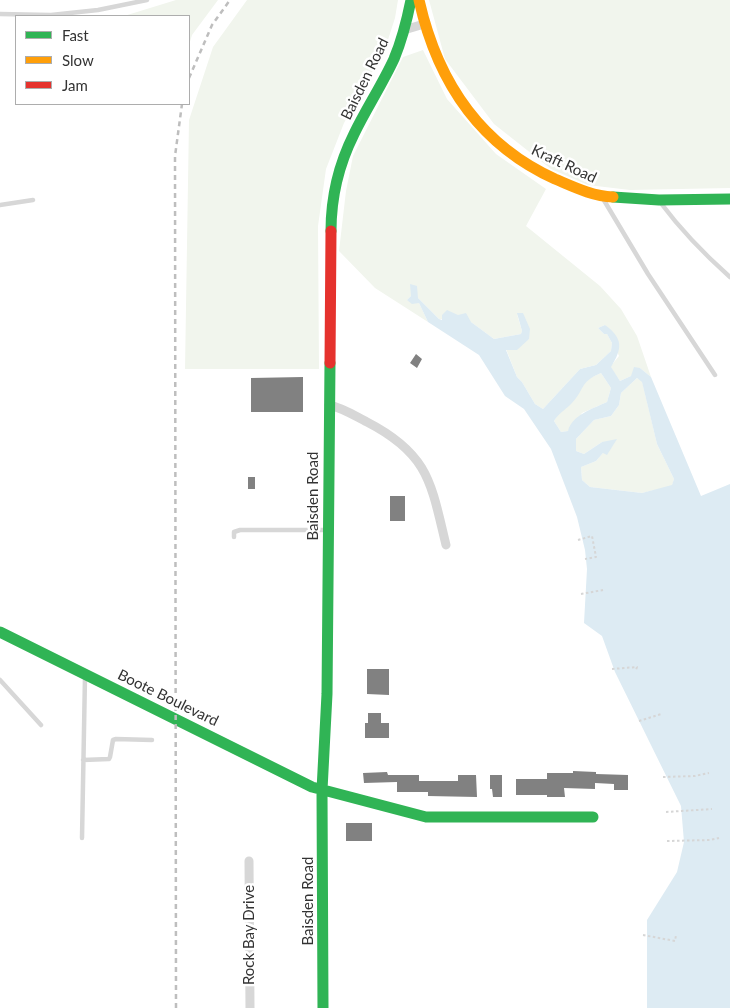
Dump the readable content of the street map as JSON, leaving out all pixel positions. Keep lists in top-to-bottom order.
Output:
{
  "streets": {
    "street": [
      "Baisden Road",
      "Kraft Road",
      "Boote Boulevard",
      "Rock Bay Drive"
    ]
  },
  "crossings": [
    ["Baisden Road", "Boote Boulevard"]
  ],
  "legend": ["Fast", "Slow", "Jam"]
}
